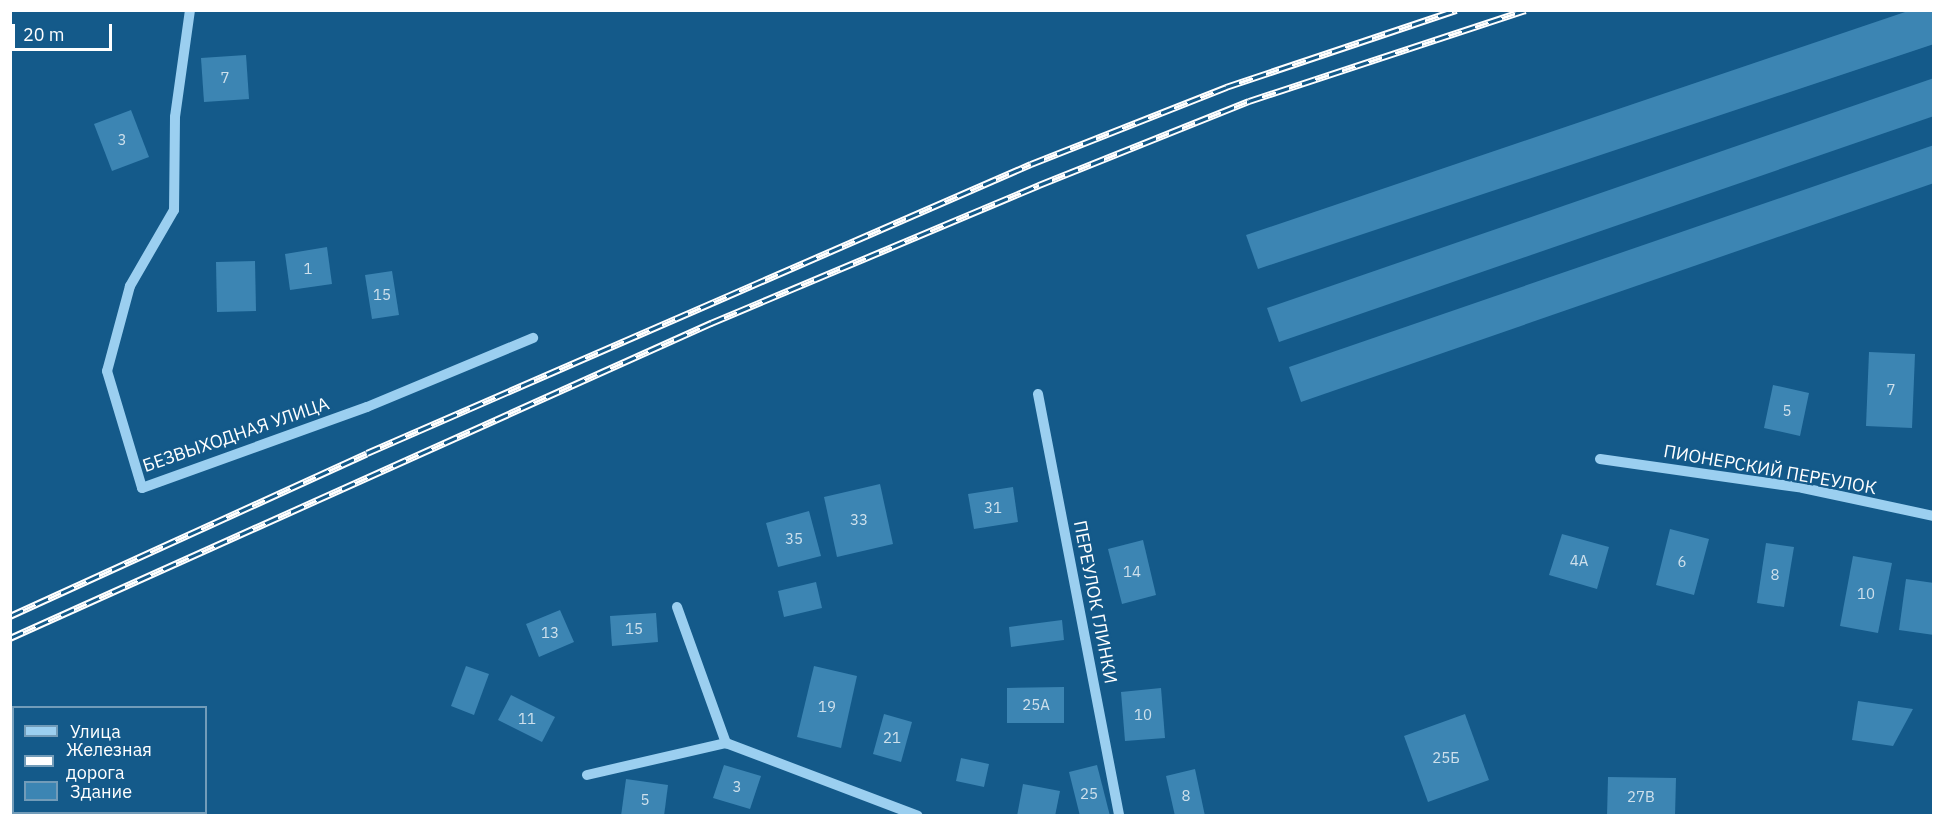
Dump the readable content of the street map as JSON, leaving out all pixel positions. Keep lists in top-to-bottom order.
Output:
{
  "streets": {
    "street": ["БЕЗВЫХОДНАЯ УЛИЦА", "ПИОНЕРСКИЙ ПЕРЕУЛОК", "ПЕРЕУЛОК ГЛИНКИ"]
  },
  "house_numbers": [
    "7",
    "3",
    "1",
    "15",
    "7",
    "5",
    "31",
    "33",
    "35",
    "4А",
    "6",
    "14",
    "8",
    "10",
    "15",
    "13",
    "25А",
    "19",
    "10",
    "11",
    "21",
    "25Б",
    "3",
    "25",
    "8",
    "27В",
    "5"
  ],
  "legend": ["Улица", "Железная дорога", "Здание"],
  "scale_bar": "20 m"
}
